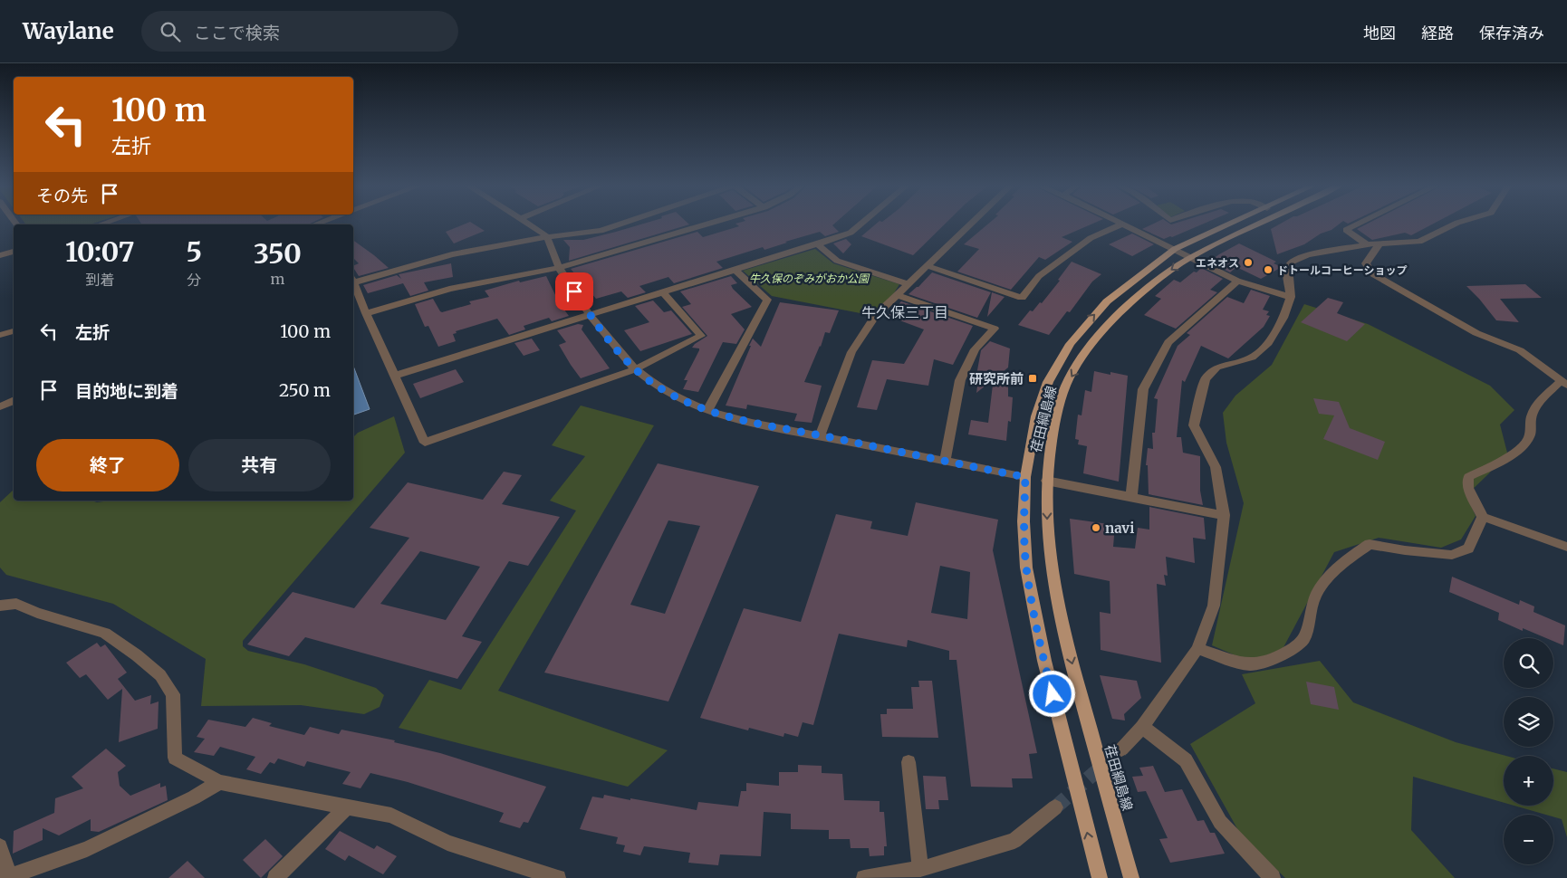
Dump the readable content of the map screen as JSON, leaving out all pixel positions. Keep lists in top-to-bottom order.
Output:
{
  "streets": {
    "main road": ["荏田綱島線"]
  },
  "districts": ["牛久保三丁目"],
  "parks": ["牛久保のぞみがおか公園"],
  "places": {
    "other": ["エネオス", "ドトールコーヒーショップ", "navi"],
    "transit": ["研究所前"]
  },
  "page": {
    "header": "Waylane",
    "search": "ここで検索",
    "nav": ["地図", "経路", "保存済み"],
    "turn": ["100 m", "左折"],
    "then": "その先",
    "eta": [
      "10:07",
      "到着",
      "5",
      "分",
      "350",
      "m"
    ],
    "list": [
      {
        "name": "左折",
        "value": "100 m"
      },
      {
        "name": "目的地に到着",
        "value": "250 m"
      }
    ],
    "buttons": ["終了", "共有"],
    "map_buttons": ["+", "−"]
  }
}
